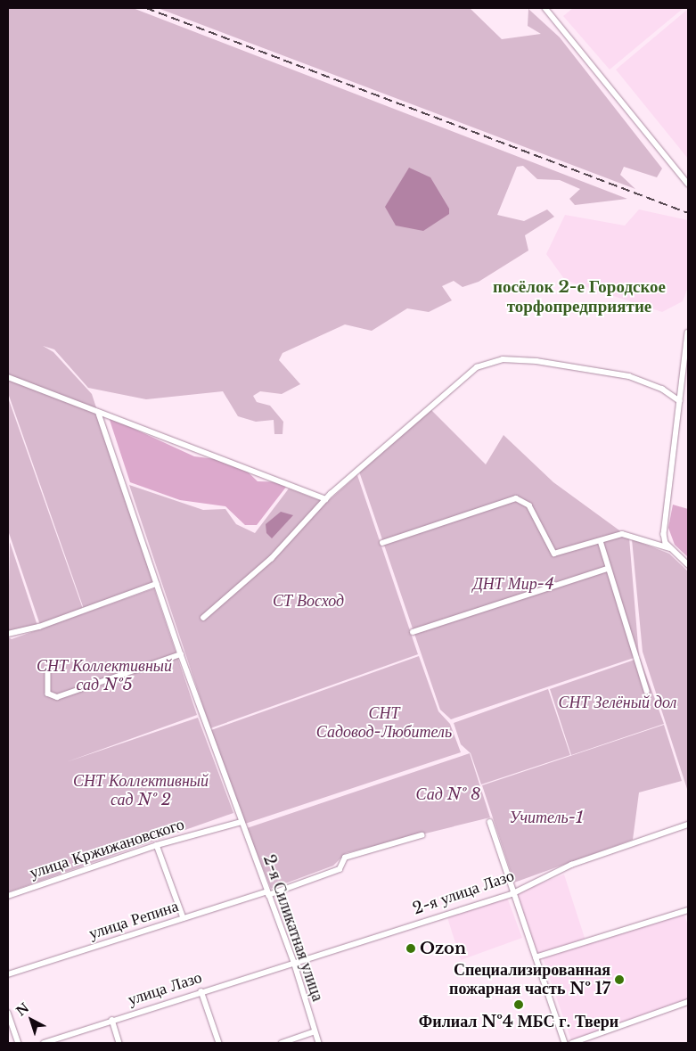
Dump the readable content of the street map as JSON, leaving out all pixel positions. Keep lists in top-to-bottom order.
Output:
{
  "streets": {
    "street": [
      "улица Кржижановского",
      "2-я улица Лазо",
      "улица Репина",
      "2-я Силикатная улица",
      "улица Лазо"
    ]
  },
  "crossings": [
    ["улица Кржижановского", "2-я Силикатная улица"],
    ["2-я улица Лазо", "2-я Силикатная улица"],
    ["2-я улица Лазо", "улица Лазо"],
    ["улица Репина", "2-я Силикатная улица"],
    ["2-я Силикатная улица", "улица Лазо"]
  ],
  "districts": ["посёлок 2-е Городское торфопредприятие"],
  "parks": [
    "ДНТ Мир-4",
    "СТ Восход",
    "СНТ Коллективный сад №5",
    "СНТ Зелёный дол",
    "СНТ Садовод-Любитель",
    "СНТ Коллективный сад № 2",
    "Сад № 8",
    "Учитель-1"
  ],
  "places": ["Ozon", "Специализированная пожарная часть № 17", "Филиал №4 МБС г. Твери"],
  "north": "top left"
}
